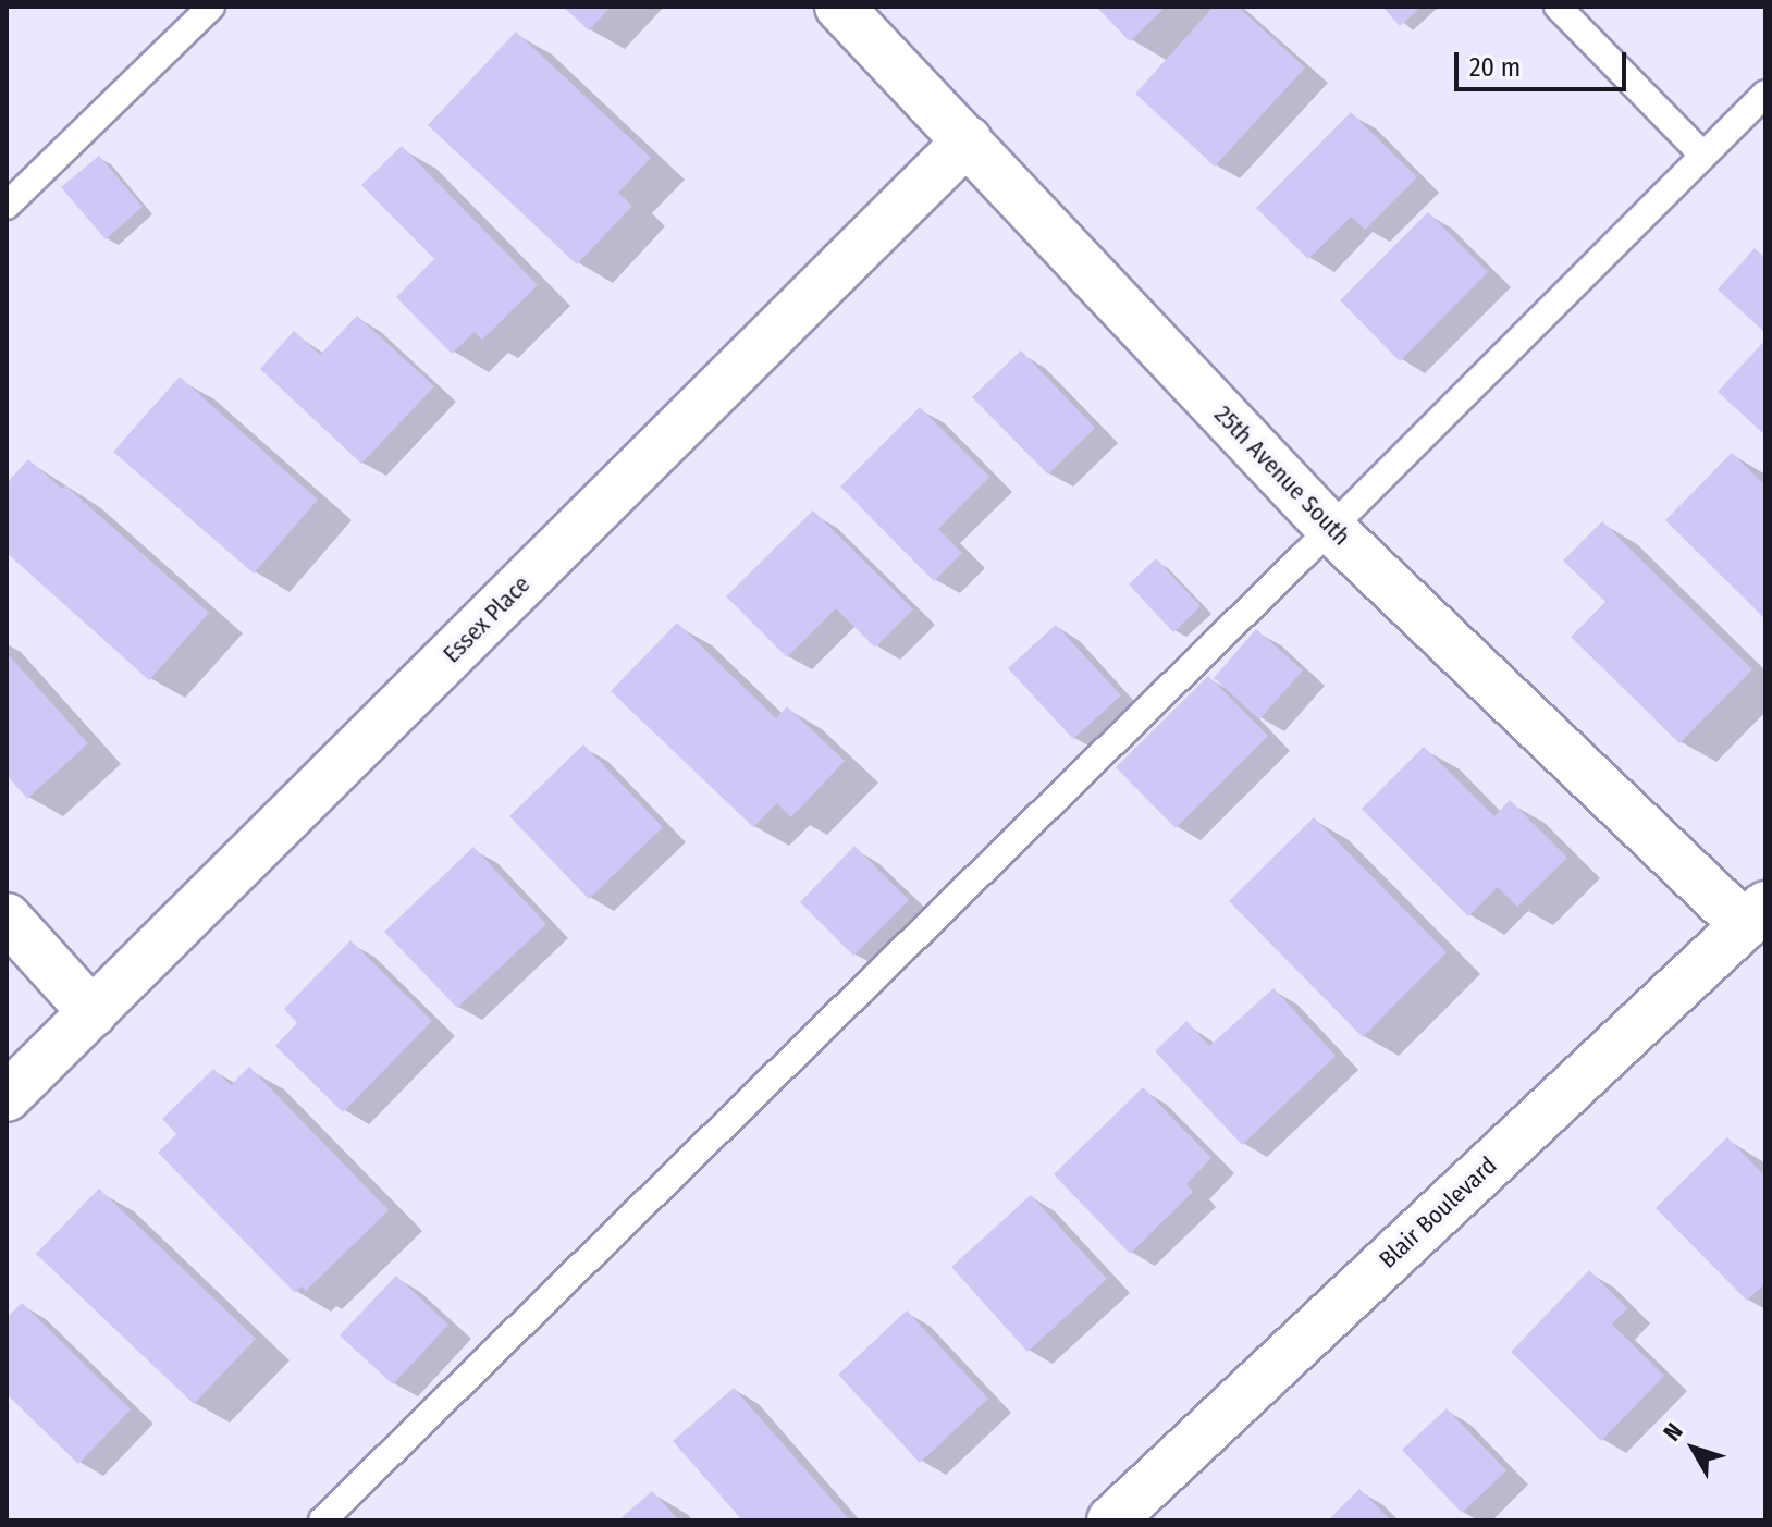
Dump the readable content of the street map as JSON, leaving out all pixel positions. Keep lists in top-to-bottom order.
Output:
{
  "streets": {
    "street": ["25th Avenue South", "Essex Place", "Blair Boulevard"]
  },
  "crossings": [
    ["25th Avenue South", "Essex Place"],
    ["25th Avenue South", "Blair Boulevard"]
  ],
  "scale_bar": "20 m",
  "north": "top left"
}
